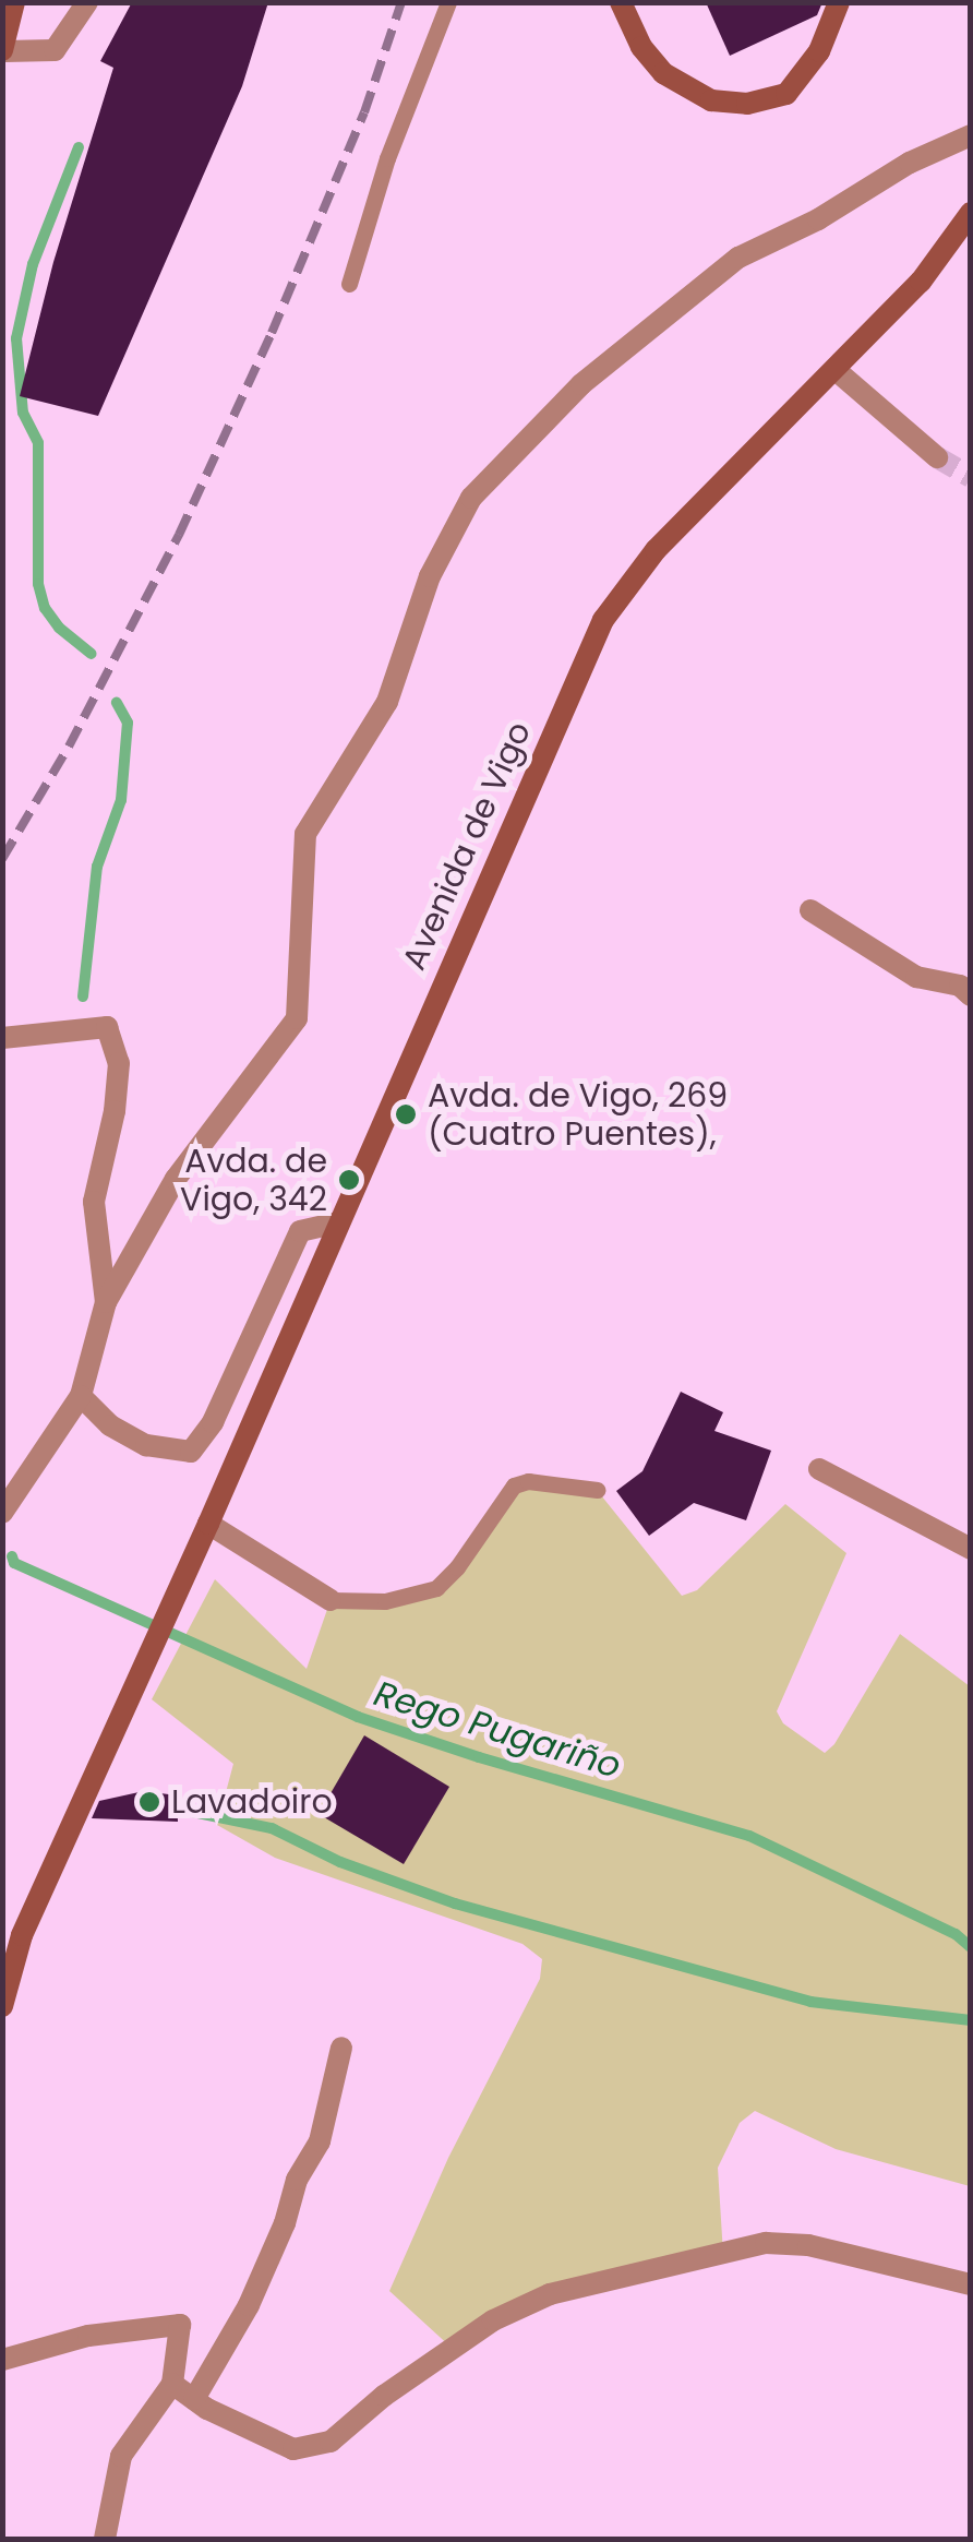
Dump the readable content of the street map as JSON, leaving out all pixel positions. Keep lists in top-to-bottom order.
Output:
{
  "streets": {
    "main road": ["Avenida de Vigo"]
  },
  "water": ["Rego Pugariño"],
  "places": ["Avda. de Vigo, 269 (Cuatro Puentes),", "Avda. de Vigo, 342", "Lavadoiro"]
}
